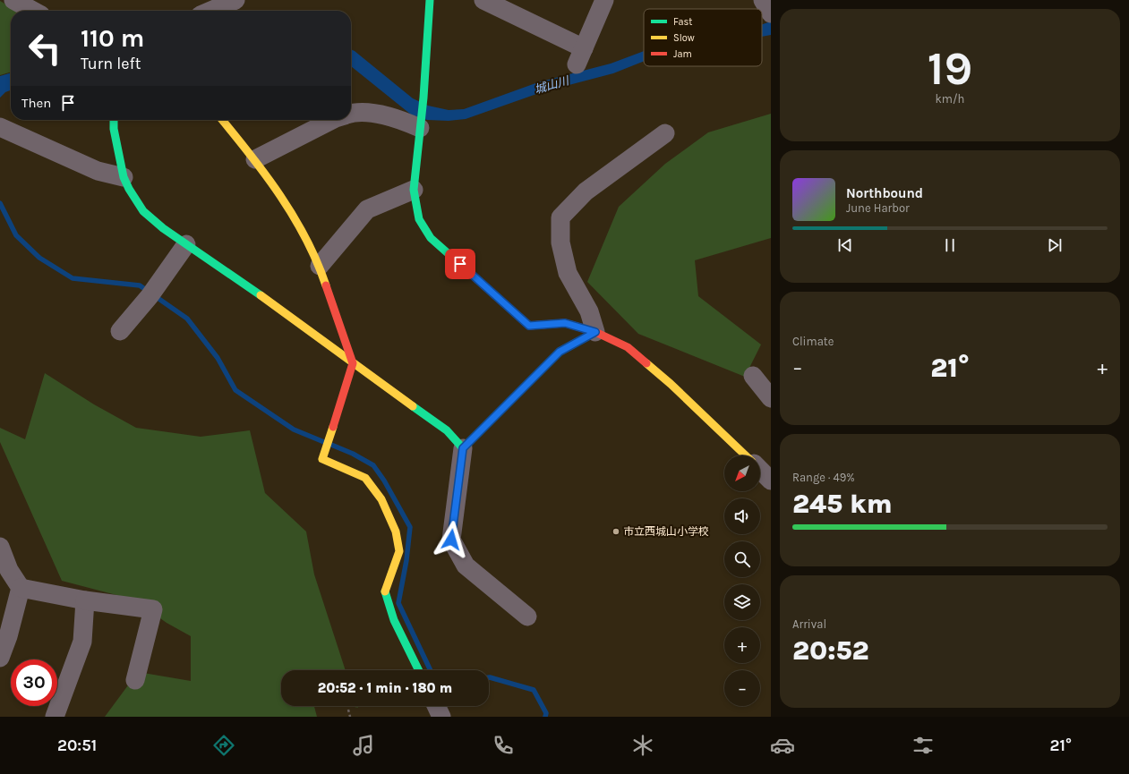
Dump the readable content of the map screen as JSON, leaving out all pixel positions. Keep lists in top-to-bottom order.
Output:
{
  "water": ["城山川"],
  "places": ["市立西城山小学校"],
  "legend": ["Fast", "Slow", "Jam"],
  "north": "bottom left",
  "page": {
    "tile": [
      ["19", "km/h"],
      "Climate",
      ["Range · 49%", "245 km"],
      ["Arrival", "20:52"]
    ],
    "turn": ["110 m", "Turn left"],
    "then": "Then",
    "song": ["Northbound", "June Harbor"],
    "heat": ["−", "21°", "+"],
    "map_buttons": ["+", "−"],
    "limit": "30",
    "trip": "20:52 · 1 min · 180 m",
    "tabs": ["20:51", "21°"]
  }
}
